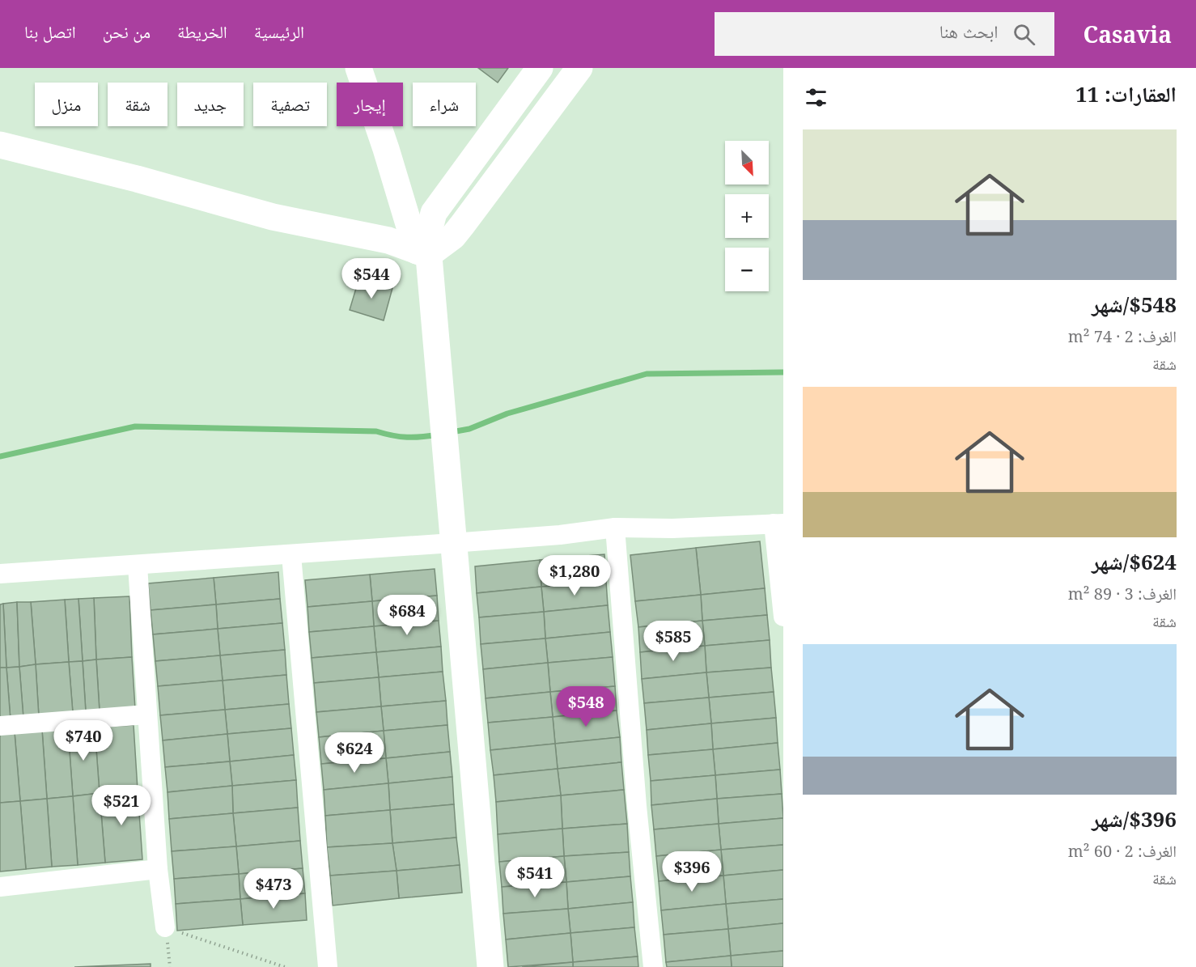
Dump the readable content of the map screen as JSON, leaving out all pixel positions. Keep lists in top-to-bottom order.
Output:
{
  "north": "bottom right",
  "page": {
    "header": "Casavia",
    "search": "ابحث هنا",
    "nav": [
      "الرئيسية",
      "الخريطة",
      "من نحن",
      "اتصل بنا"
    ],
    "heading": "العقارات: 11",
    "chip": [
      "شراء",
      "إيجار",
      "تصفية",
      "جديد",
      "شقة",
      "منزل"
    ],
    "list": [
      {
        "name": "$548/شهر",
        "note": "الغرف: 2 · 74 m² · شقة"
      },
      {
        "name": "$624/شهر",
        "note": "الغرف: 3 · 89 m² · شقة"
      },
      {
        "name": "$396/شهر",
        "note": "الغرف: 2 · 60 m² · شقة"
      }
    ],
    "map_buttons": ["+", "−"],
    "price": [
      "$544",
      "$1,280",
      "$684",
      "$585",
      "$548",
      "$740",
      "$624",
      "$521",
      "$396",
      "$541",
      "$473"
    ]
  }
}
